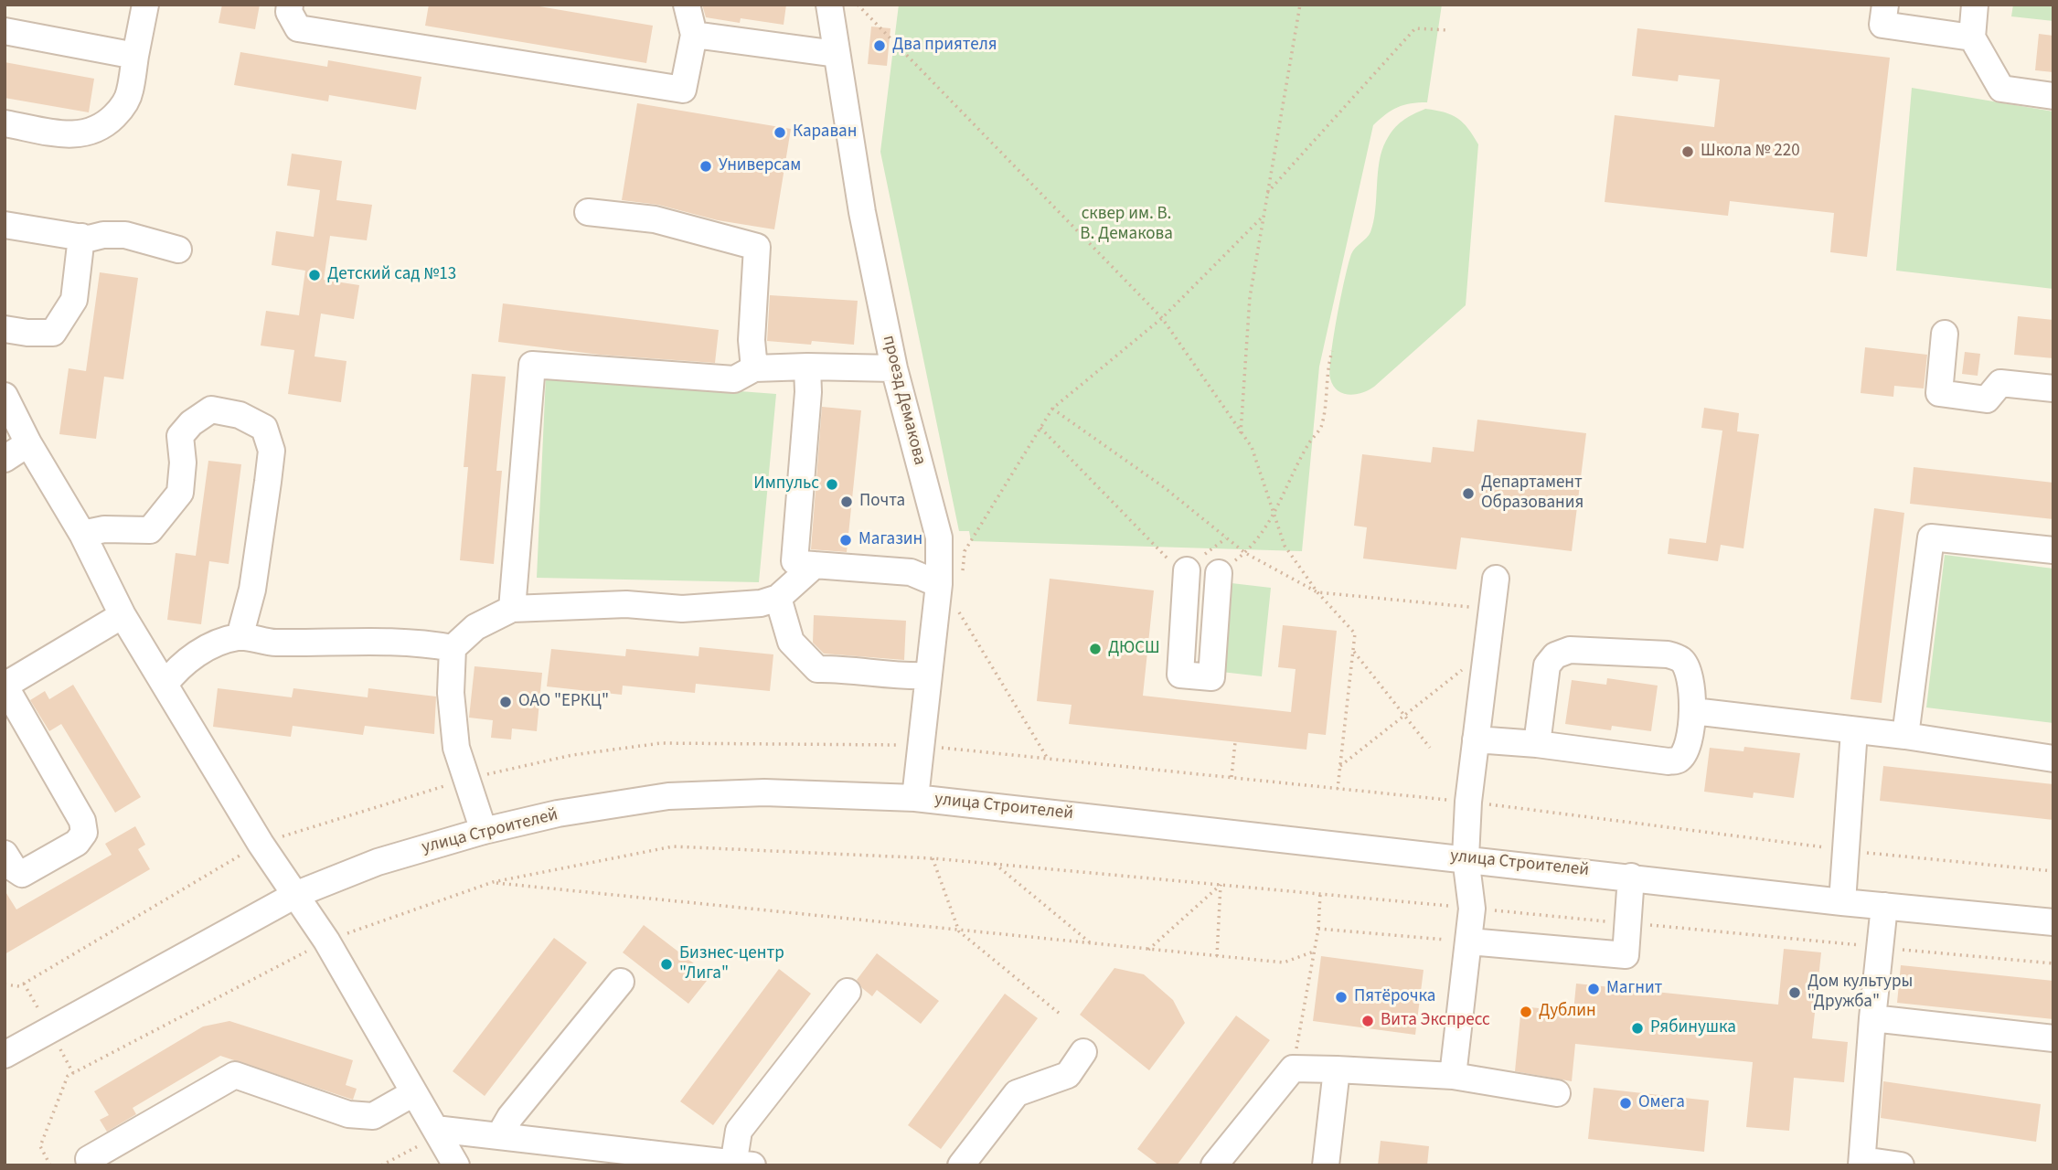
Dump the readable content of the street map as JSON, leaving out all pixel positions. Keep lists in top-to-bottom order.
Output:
{
  "streets": {
    "street": ["проезд Демакова", "улица Строителей"]
  },
  "crossings": [
    ["проезд Демакова", "улица Строителей"]
  ],
  "parks": ["сквер им. В. В. Демакова"],
  "places": [
    "Два приятеля",
    "Караван",
    "Школа № 220",
    "Универсам",
    "Детский сад №13",
    "Импульс",
    "Департамент Образования",
    "Почта",
    "Магазин",
    "ДЮСШ",
    "ОАО \"ЕРКЦ\"",
    "Бизнес-центр \"Лига\"",
    "Магнит",
    "Дом культуры \"Дружба\"",
    "Пятёрочка",
    "Дублин",
    "Вита Экспресс",
    "Рябинушка",
    "Омега"
  ]
}
